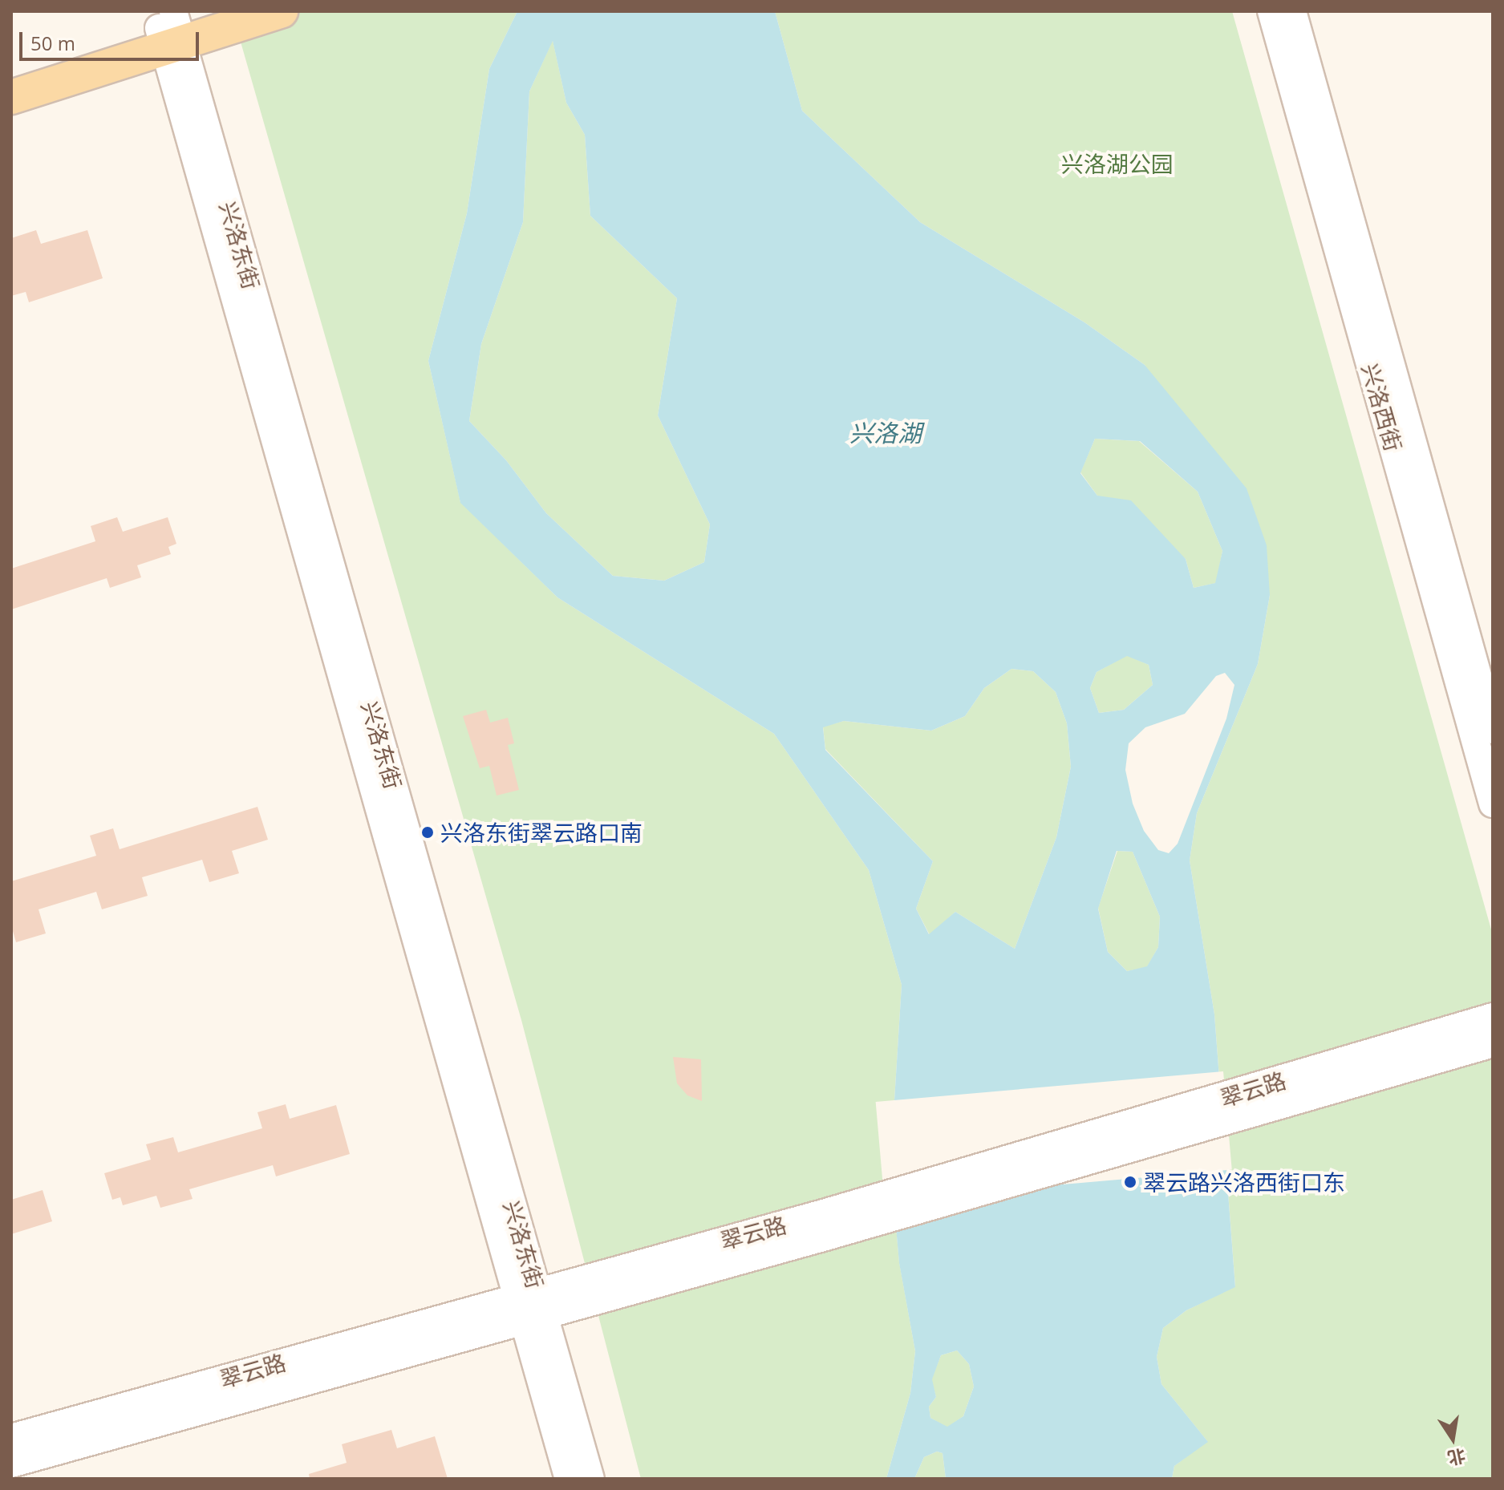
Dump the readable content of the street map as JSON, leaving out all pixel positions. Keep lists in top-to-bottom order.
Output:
{
  "streets": {
    "street": ["兴洛东街", "兴洛西街", "翠云路"]
  },
  "crossings": [
    ["兴洛东街", "翠云路"]
  ],
  "water": ["兴洛湖"],
  "parks": ["兴洛湖公园"],
  "places": ["兴洛东街翠云路口南", "翠云路兴洛西街口东"],
  "scale_bar": "50 m",
  "north": "bottom"
}
